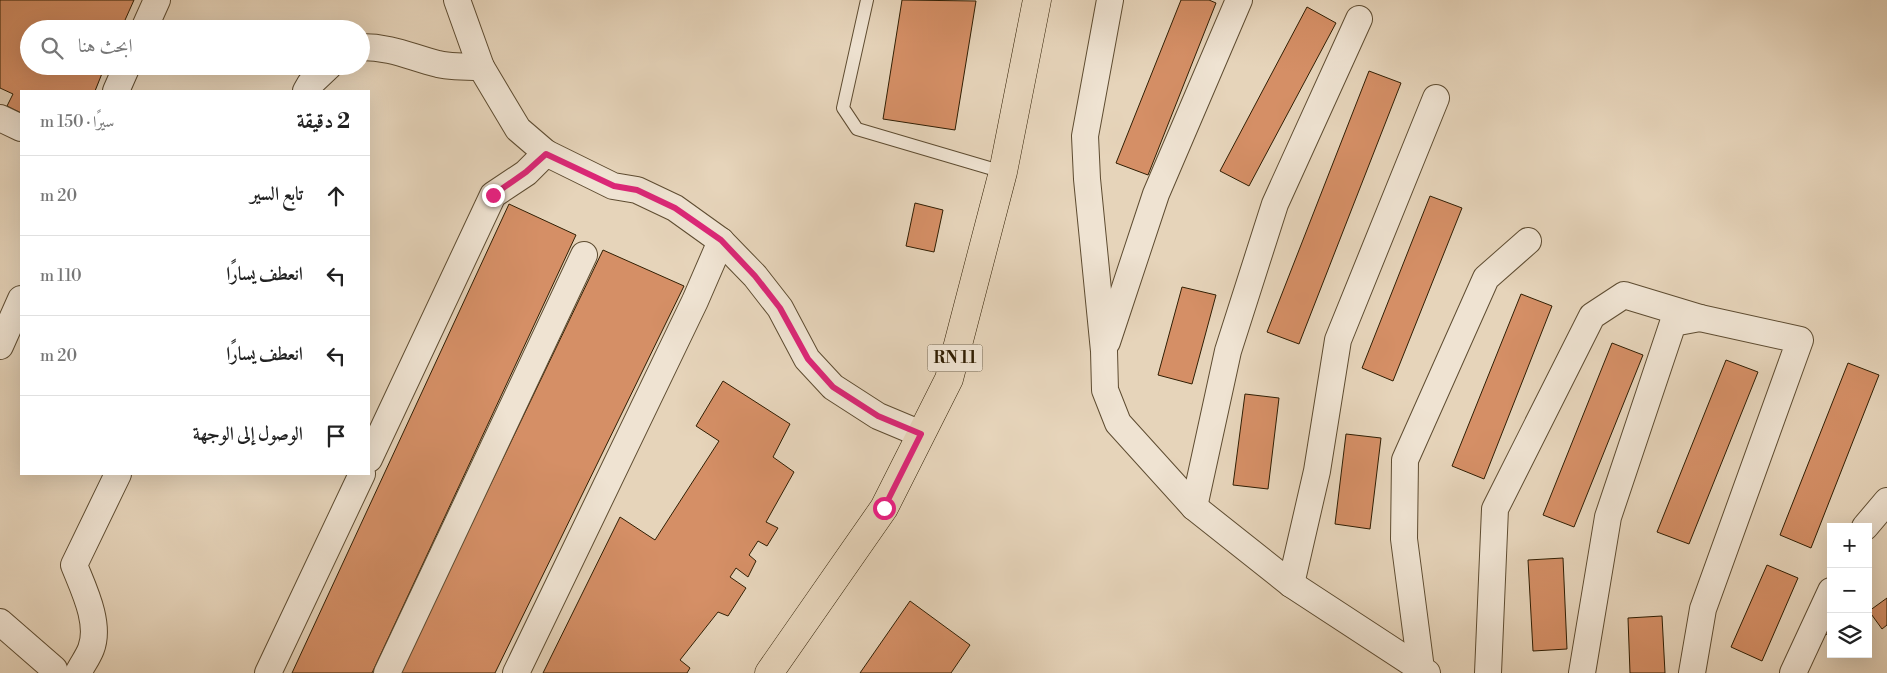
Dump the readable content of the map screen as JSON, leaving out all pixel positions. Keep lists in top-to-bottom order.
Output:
{
  "streets": {
    "main road": ["RN 11"]
  },
  "page": {
    "search": "ابحث هنا",
    "heading": ["2 دقيقة", "سيرًا · 150 m"],
    "list": [
      ["تابع السير", "20 m"],
      ["انعطف يسارًا", "110 m"],
      ["انعطف يسارًا", "20 m"],
      "الوصول إلى الوجهة"
    ],
    "map_buttons": ["+", "−"]
  }
}
